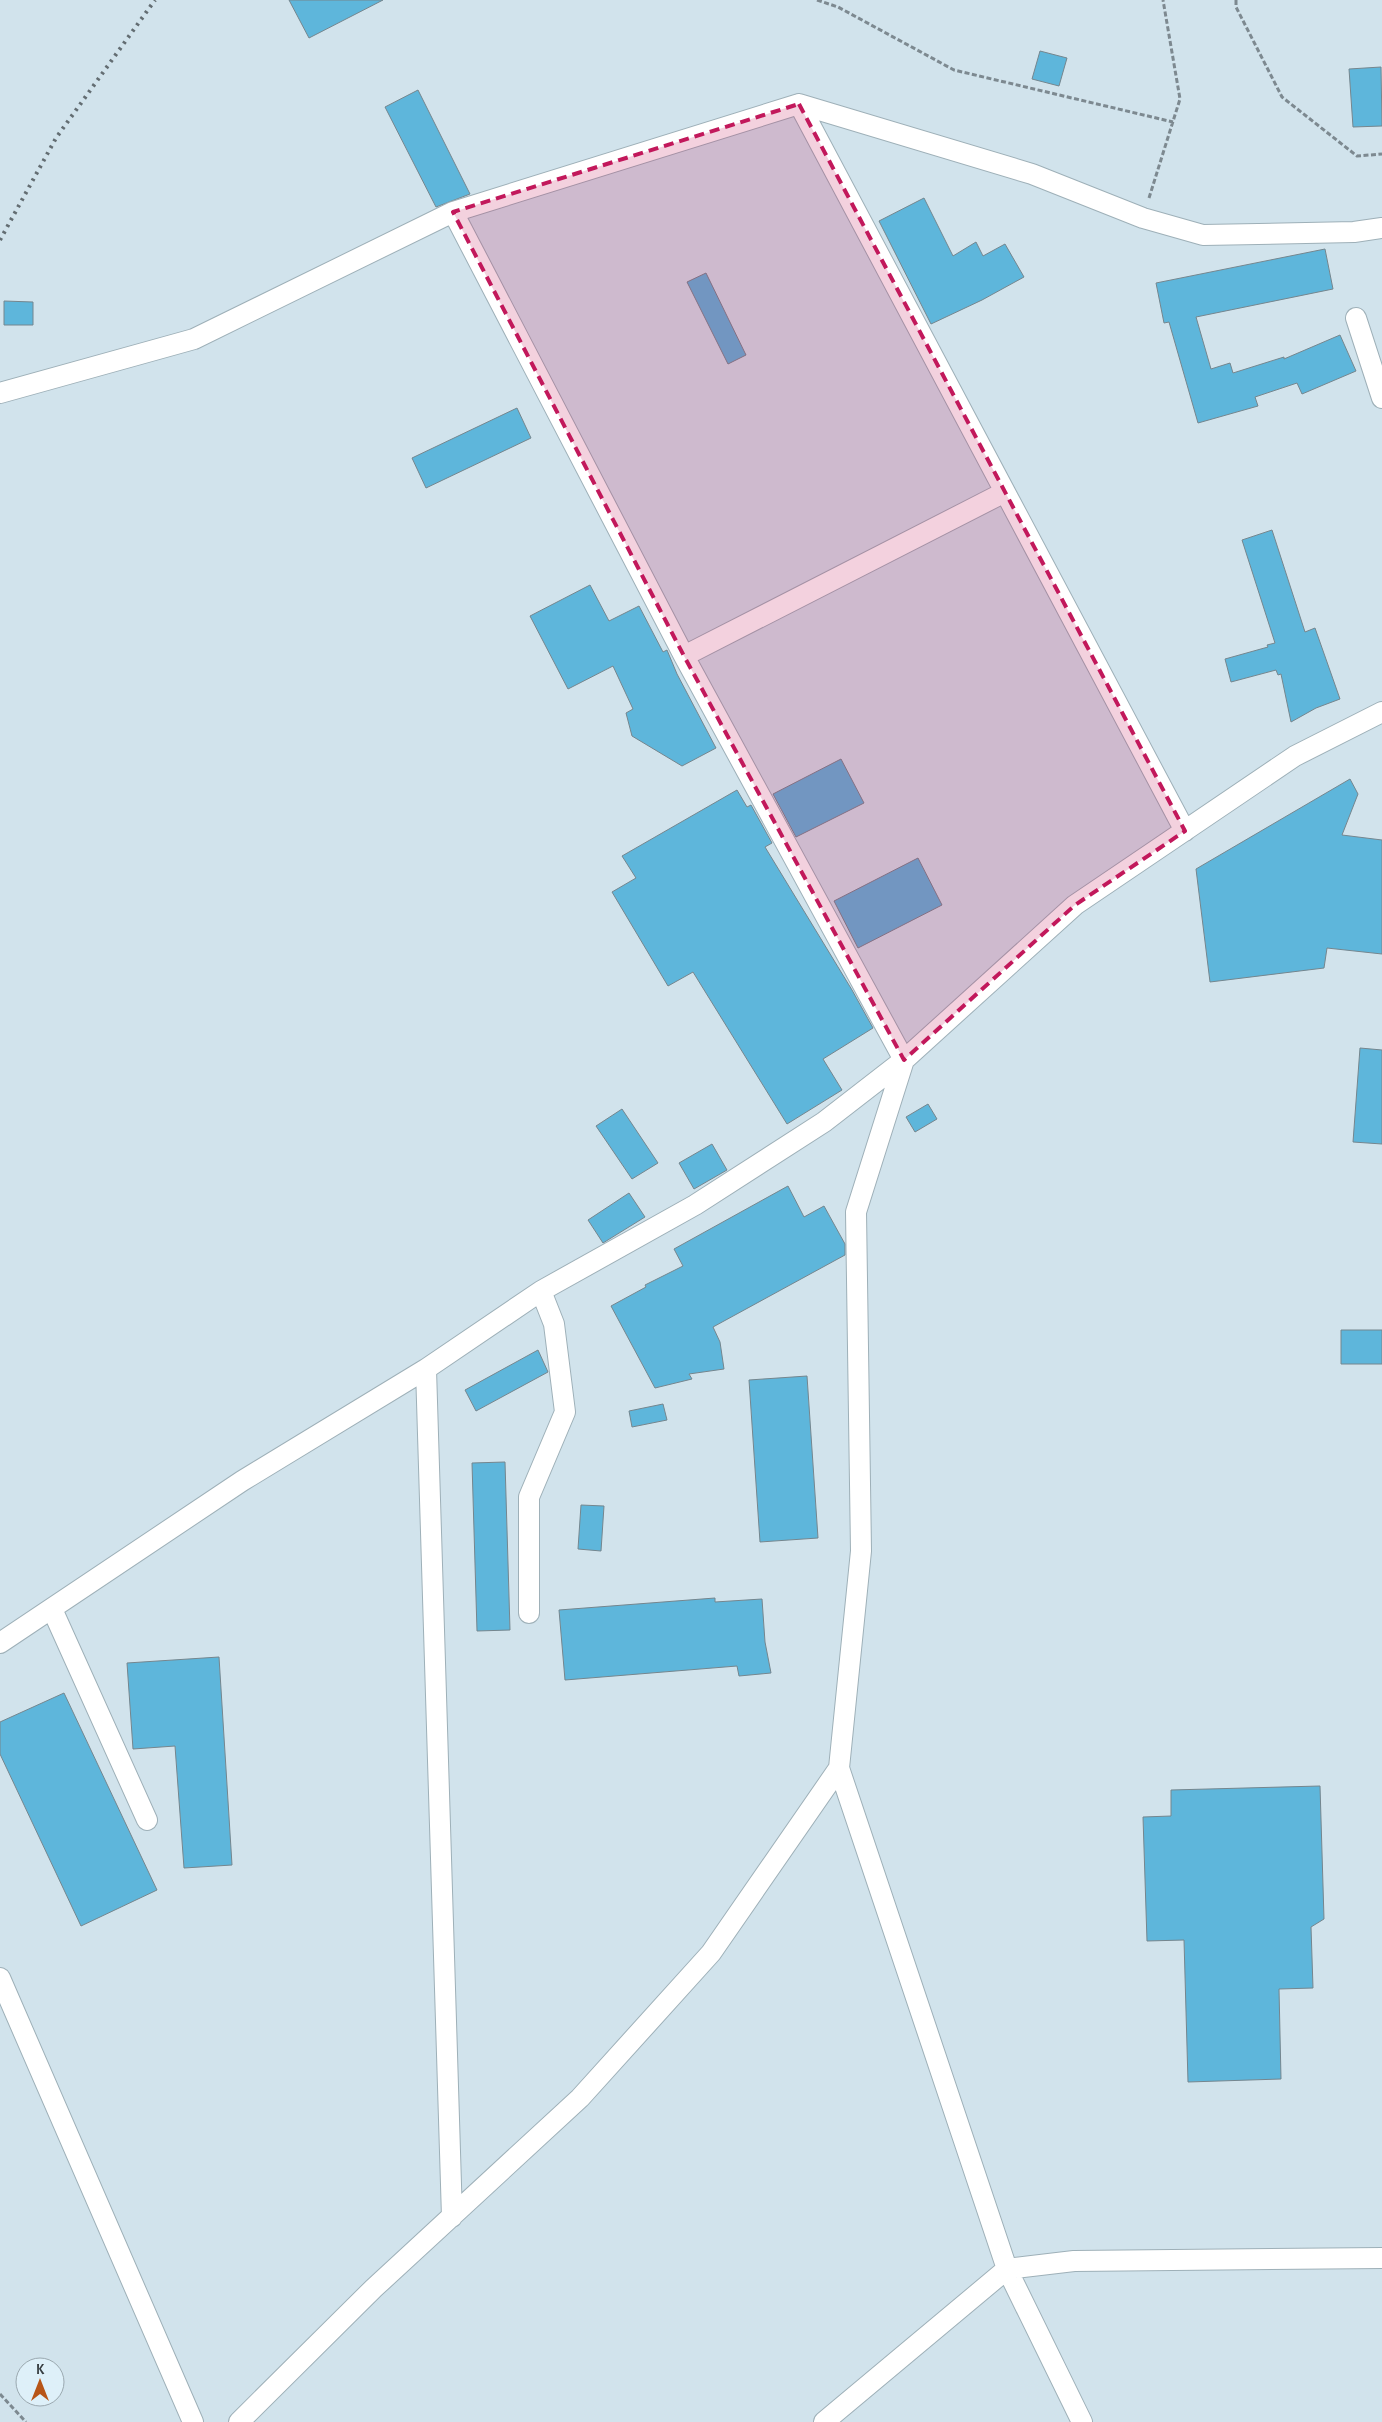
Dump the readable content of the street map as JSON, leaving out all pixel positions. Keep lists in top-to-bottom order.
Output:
{
  "north": "top"
}
